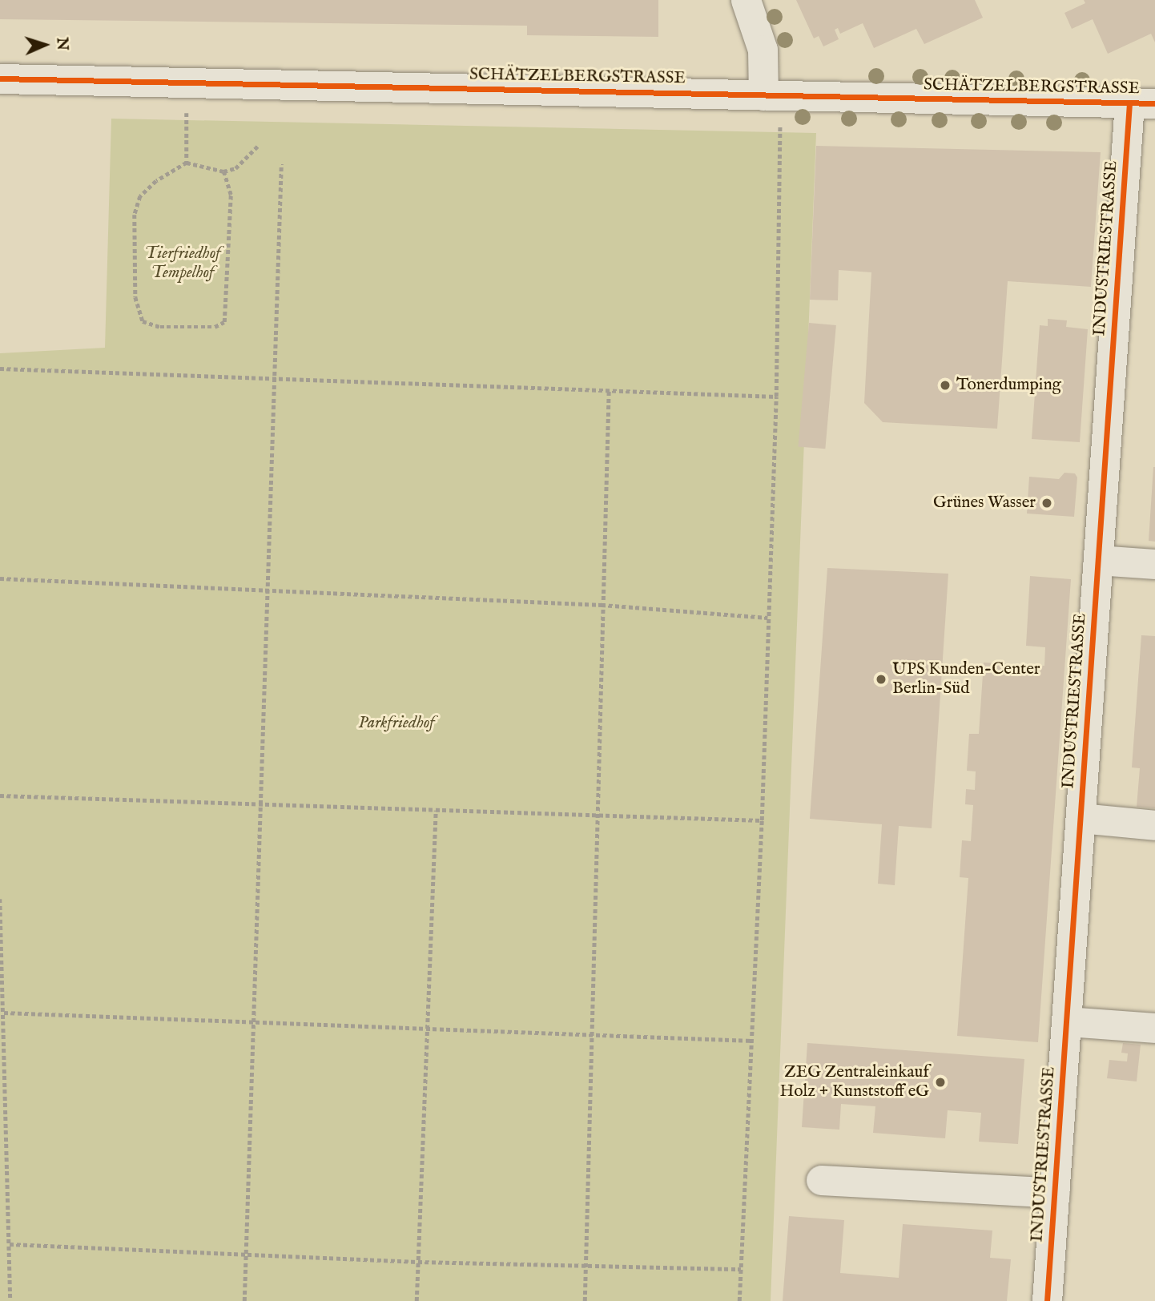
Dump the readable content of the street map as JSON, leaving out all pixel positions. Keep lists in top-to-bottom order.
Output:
{
  "streets": {
    "street": ["SCHÄTZELBERGSTRASSE", "INDUSTRIESTRASSE"]
  },
  "crossings": [
    ["SCHÄTZELBERGSTRASSE", "INDUSTRIESTRASSE"]
  ],
  "parks": ["Tierfriedhof Tempelhof", "Parkfriedhof"],
  "places": [
    "Tonerdumping",
    "Grünes Wasser",
    "UPS Kunden-Center Berlin-Süd",
    "ZEG Zentraleinkauf Holz + Kunststoff eG"
  ],
  "north": "right"
}
